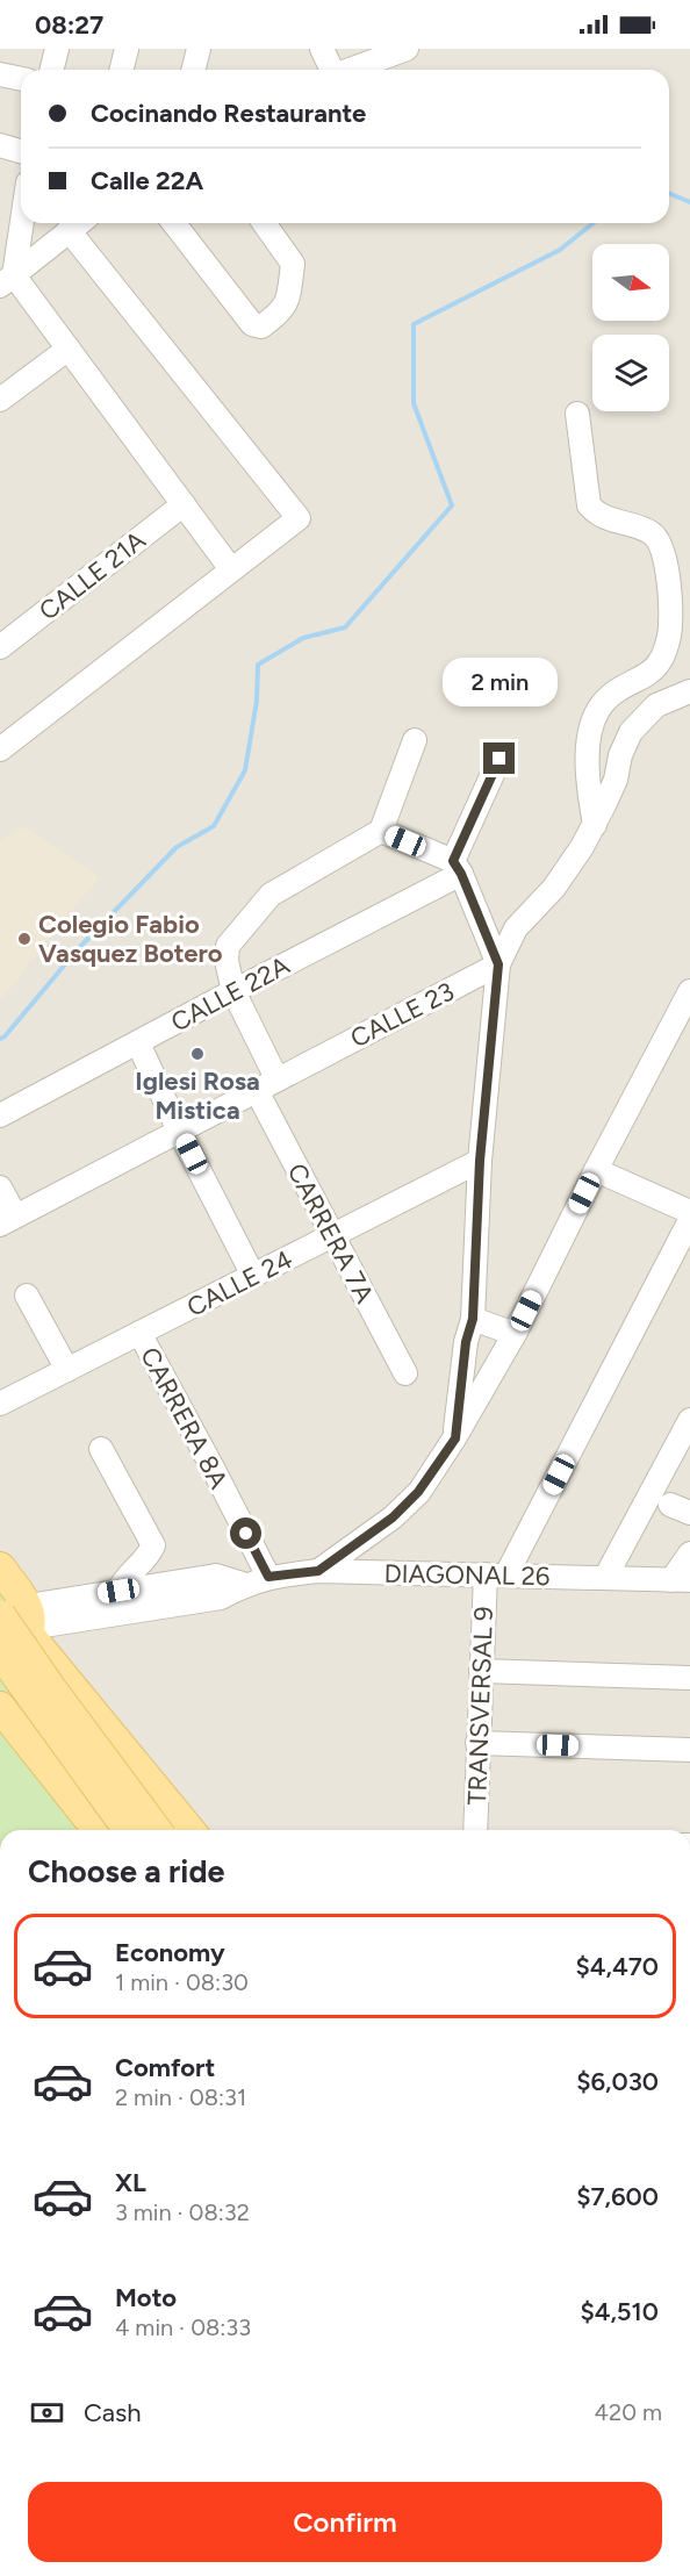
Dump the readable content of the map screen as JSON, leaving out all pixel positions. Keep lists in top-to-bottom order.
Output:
{
  "streets": {
    "street": [
      "CALLE 21A",
      "CALLE 22A",
      "CALLE 23",
      "CARRERA 7A",
      "CALLE 24",
      "CARRERA 8A",
      "DIAGONAL 26",
      "TRANSVERSAL 9"
    ]
  },
  "crossings": [
    ["CALLE 23", "CARRERA 7A"],
    ["CARRERA 7A", "CALLE 24"],
    ["CALLE 24", "CARRERA 8A"],
    ["CARRERA 8A", "DIAGONAL 26"],
    ["DIAGONAL 26", "TRANSVERSAL 9"]
  ],
  "places": ["Colegio Fabio Vasquez Botero", "Iglesi Rosa Mistica"],
  "north": "right",
  "page": {
    "status": "08:27",
    "banner": ["Cocinando Restaurante", "Calle 22A"],
    "bubble": "2 min",
    "heading": "Choose a ride",
    "list": [
      {
        "name": "Economy",
        "note": "1 min · 08:30",
        "value": "$4,470"
      },
      {
        "name": "Comfort",
        "note": "2 min · 08:31",
        "value": "$6,030"
      },
      {
        "name": "XL",
        "note": "3 min · 08:32",
        "value": "$7,600"
      },
      {
        "name": "Moto",
        "note": "4 min · 08:33",
        "value": "$4,510"
      }
    ],
    "pay": ["Cash", "420 m"],
    "buttons": "Confirm"
  }
}
